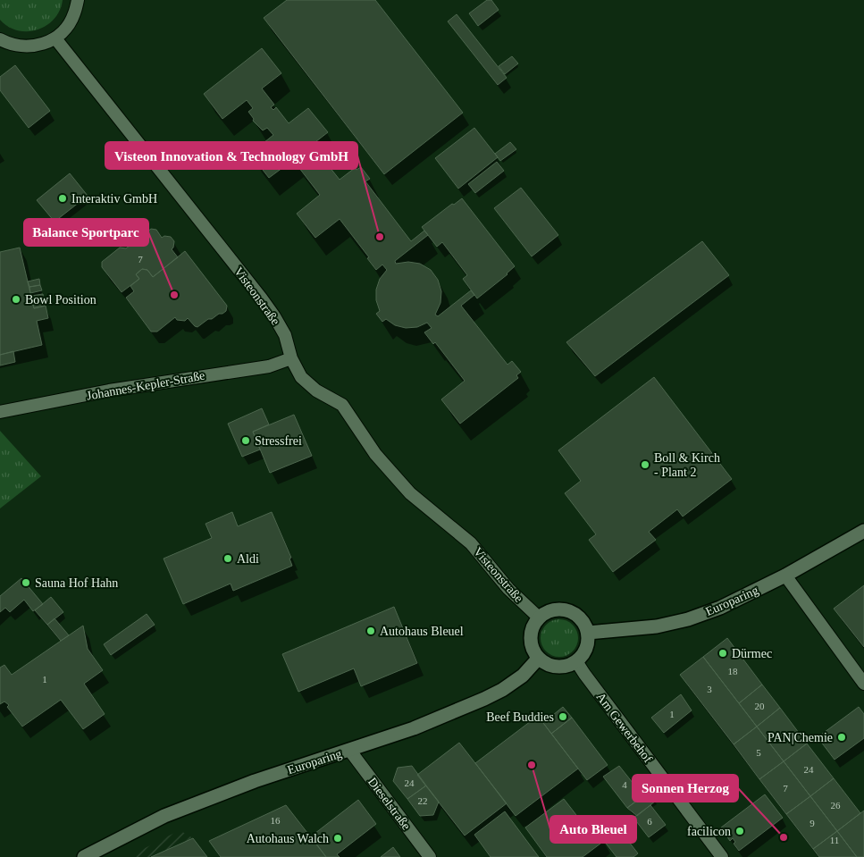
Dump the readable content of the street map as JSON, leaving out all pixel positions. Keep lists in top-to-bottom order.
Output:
{
  "streets": {
    "street": [
      "Visteonstraße",
      "Johannes-Kepler-Straße",
      "Europaring",
      "Am Gewerbehof",
      "Dieselstraße"
    ]
  },
  "crossings": [
    ["Visteonstraße", "Johannes-Kepler-Straße"],
    ["Visteonstraße", "Europaring"],
    ["Visteonstraße", "Am Gewerbehof"],
    ["Europaring", "Am Gewerbehof"],
    ["Europaring", "Dieselstraße"]
  ],
  "places": [
    "Interaktiv GmbH",
    "Visteon Innovation & Technology GmbH",
    "Balance Sportparc",
    "Bowl Position",
    "Stressfrei",
    "Boll & Kirch - Plant 2",
    "Aldi",
    "Sauna Hof Hahn",
    "Autohaus Bleuel",
    "Dürmec",
    "Beef Buddies",
    "PAN|Chemie",
    "Auto Bleuel",
    "facilicon",
    "Sonnen Herzog",
    "Autohaus Walch"
  ],
  "house_numbers": [
    "7",
    "18",
    "1",
    "3",
    "20",
    "1",
    "5",
    "24",
    "24",
    "4",
    "7",
    "22",
    "26",
    "16",
    "6",
    "9",
    "11"
  ]
}
